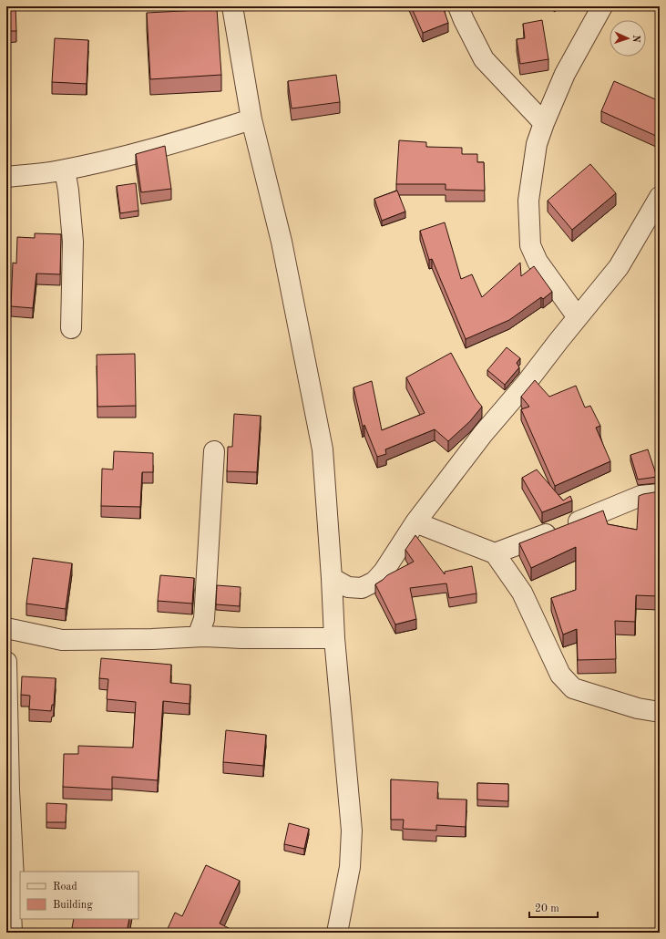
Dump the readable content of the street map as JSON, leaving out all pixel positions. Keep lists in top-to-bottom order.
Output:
{
  "legend": ["Road", "Building"],
  "scale_bar": "20 m",
  "north": "right"
}
